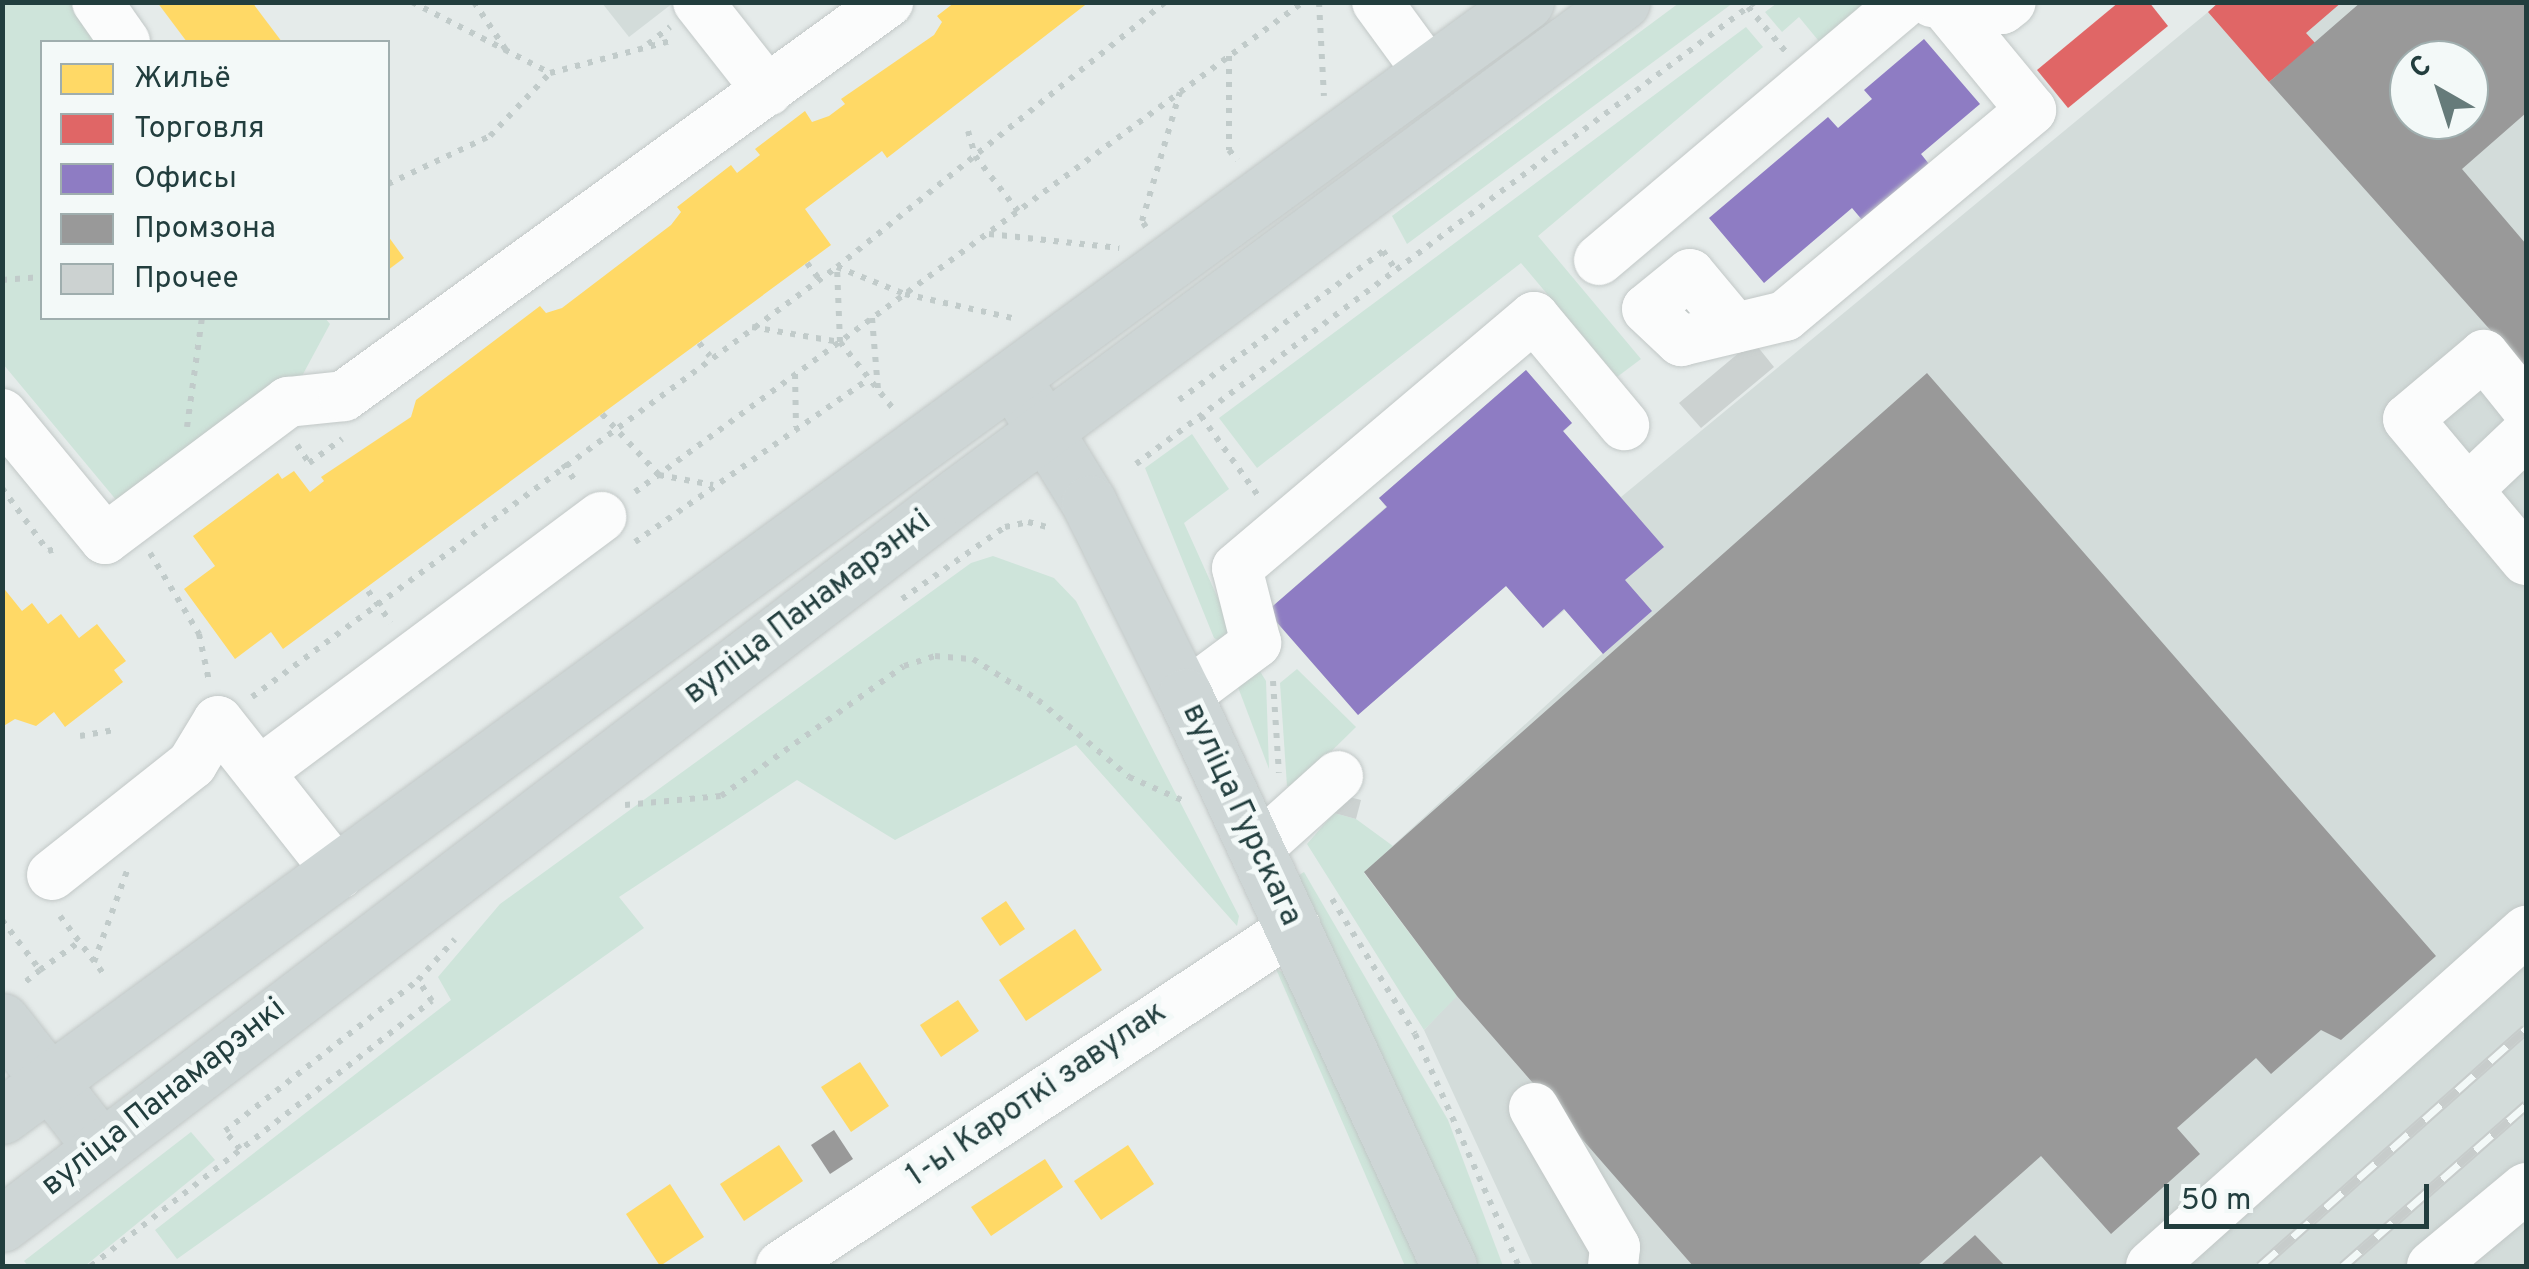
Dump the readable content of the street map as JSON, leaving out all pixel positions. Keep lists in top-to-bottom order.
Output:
{
  "streets": {
    "main road": ["вуліца Панамарэнкі", "вуліца Гурскага"],
    "street": ["1-ы Кароткі завулак"]
  },
  "crossings": [
    ["вуліца Панамарэнкі", "вуліца Гурскага"],
    ["вуліца Гурскага", "1-ы Кароткі завулак"]
  ],
  "legend": [
    "Жильё",
    "Торговля",
    "Офисы",
    "Промзона",
    "Прочее"
  ],
  "scale_bar": "50 m",
  "north": "top left"
}
